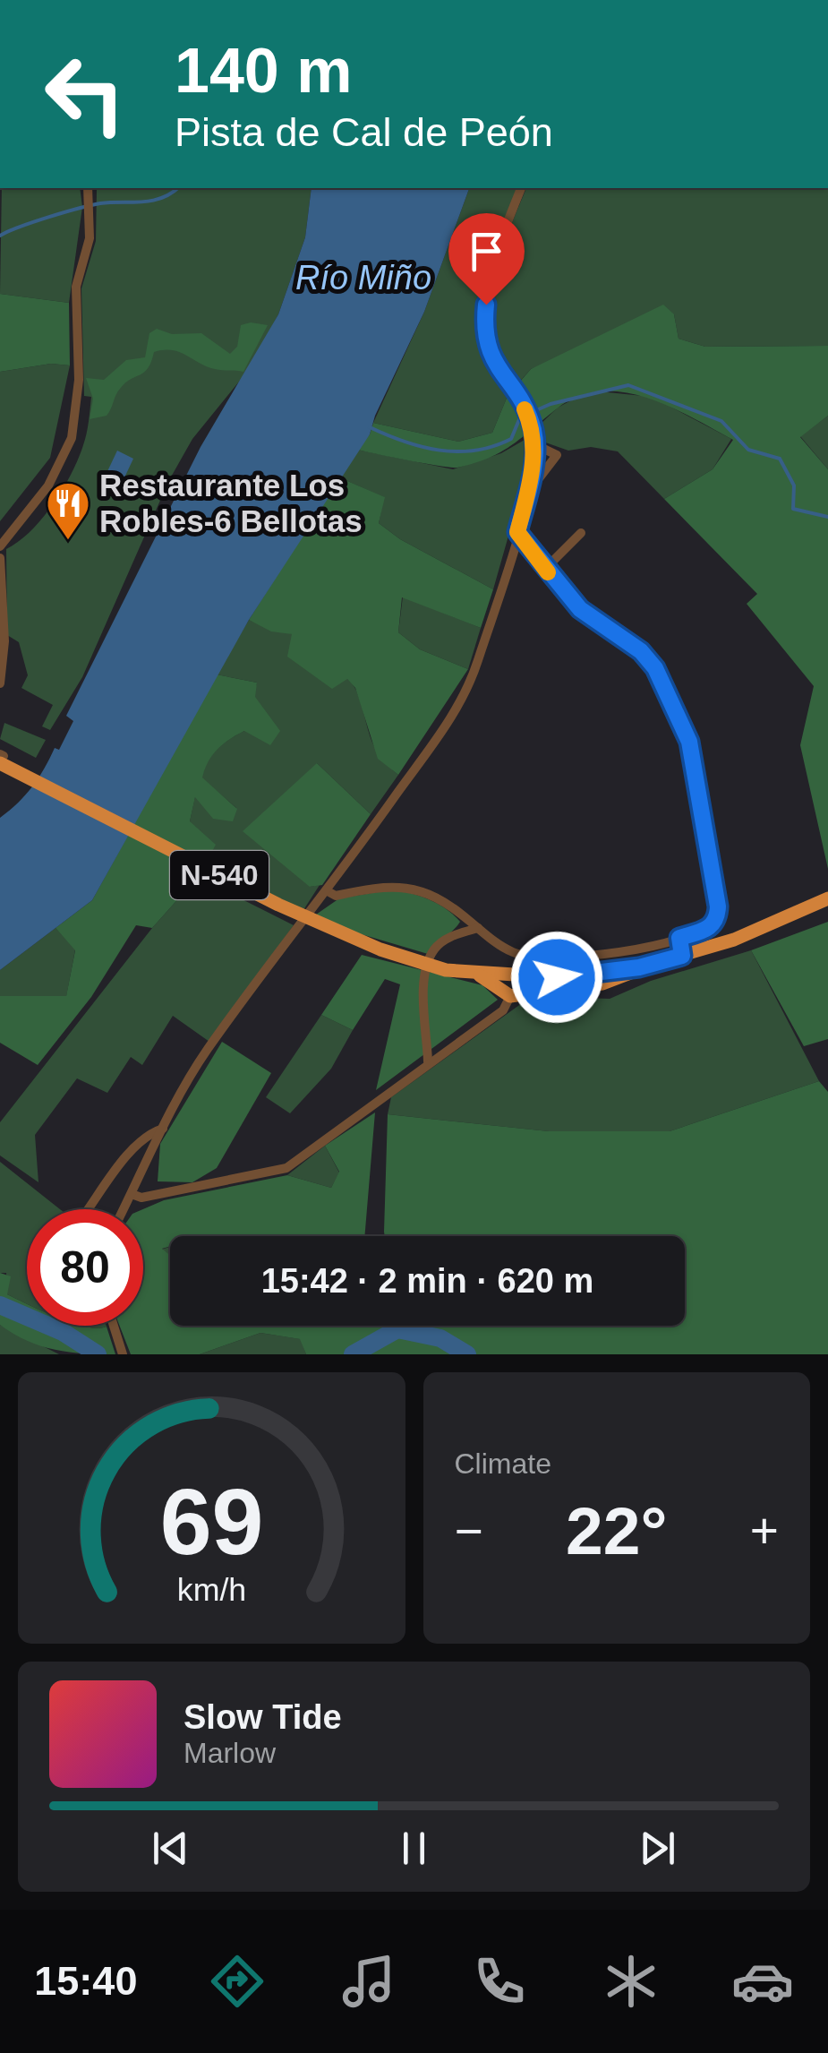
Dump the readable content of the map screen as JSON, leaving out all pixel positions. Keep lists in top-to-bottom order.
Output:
{
  "streets": {
    "highway": ["N-540"]
  },
  "water": ["Río Miño"],
  "places": {
    "restaurant": ["Restaurante Los Robles-6 Bellotas"]
  },
  "page": {
    "turn": ["140 m", "Pista de Cal de Peón"],
    "limit": "80",
    "trip": "15:42 · 2 min · 620 m",
    "tile": "Climate",
    "heat": ["−", "22°", "+"],
    "song": ["Slow Tide", "Marlow"],
    "tabs": "15:40",
    "gauge": ["69", "km/h"]
  }
}
